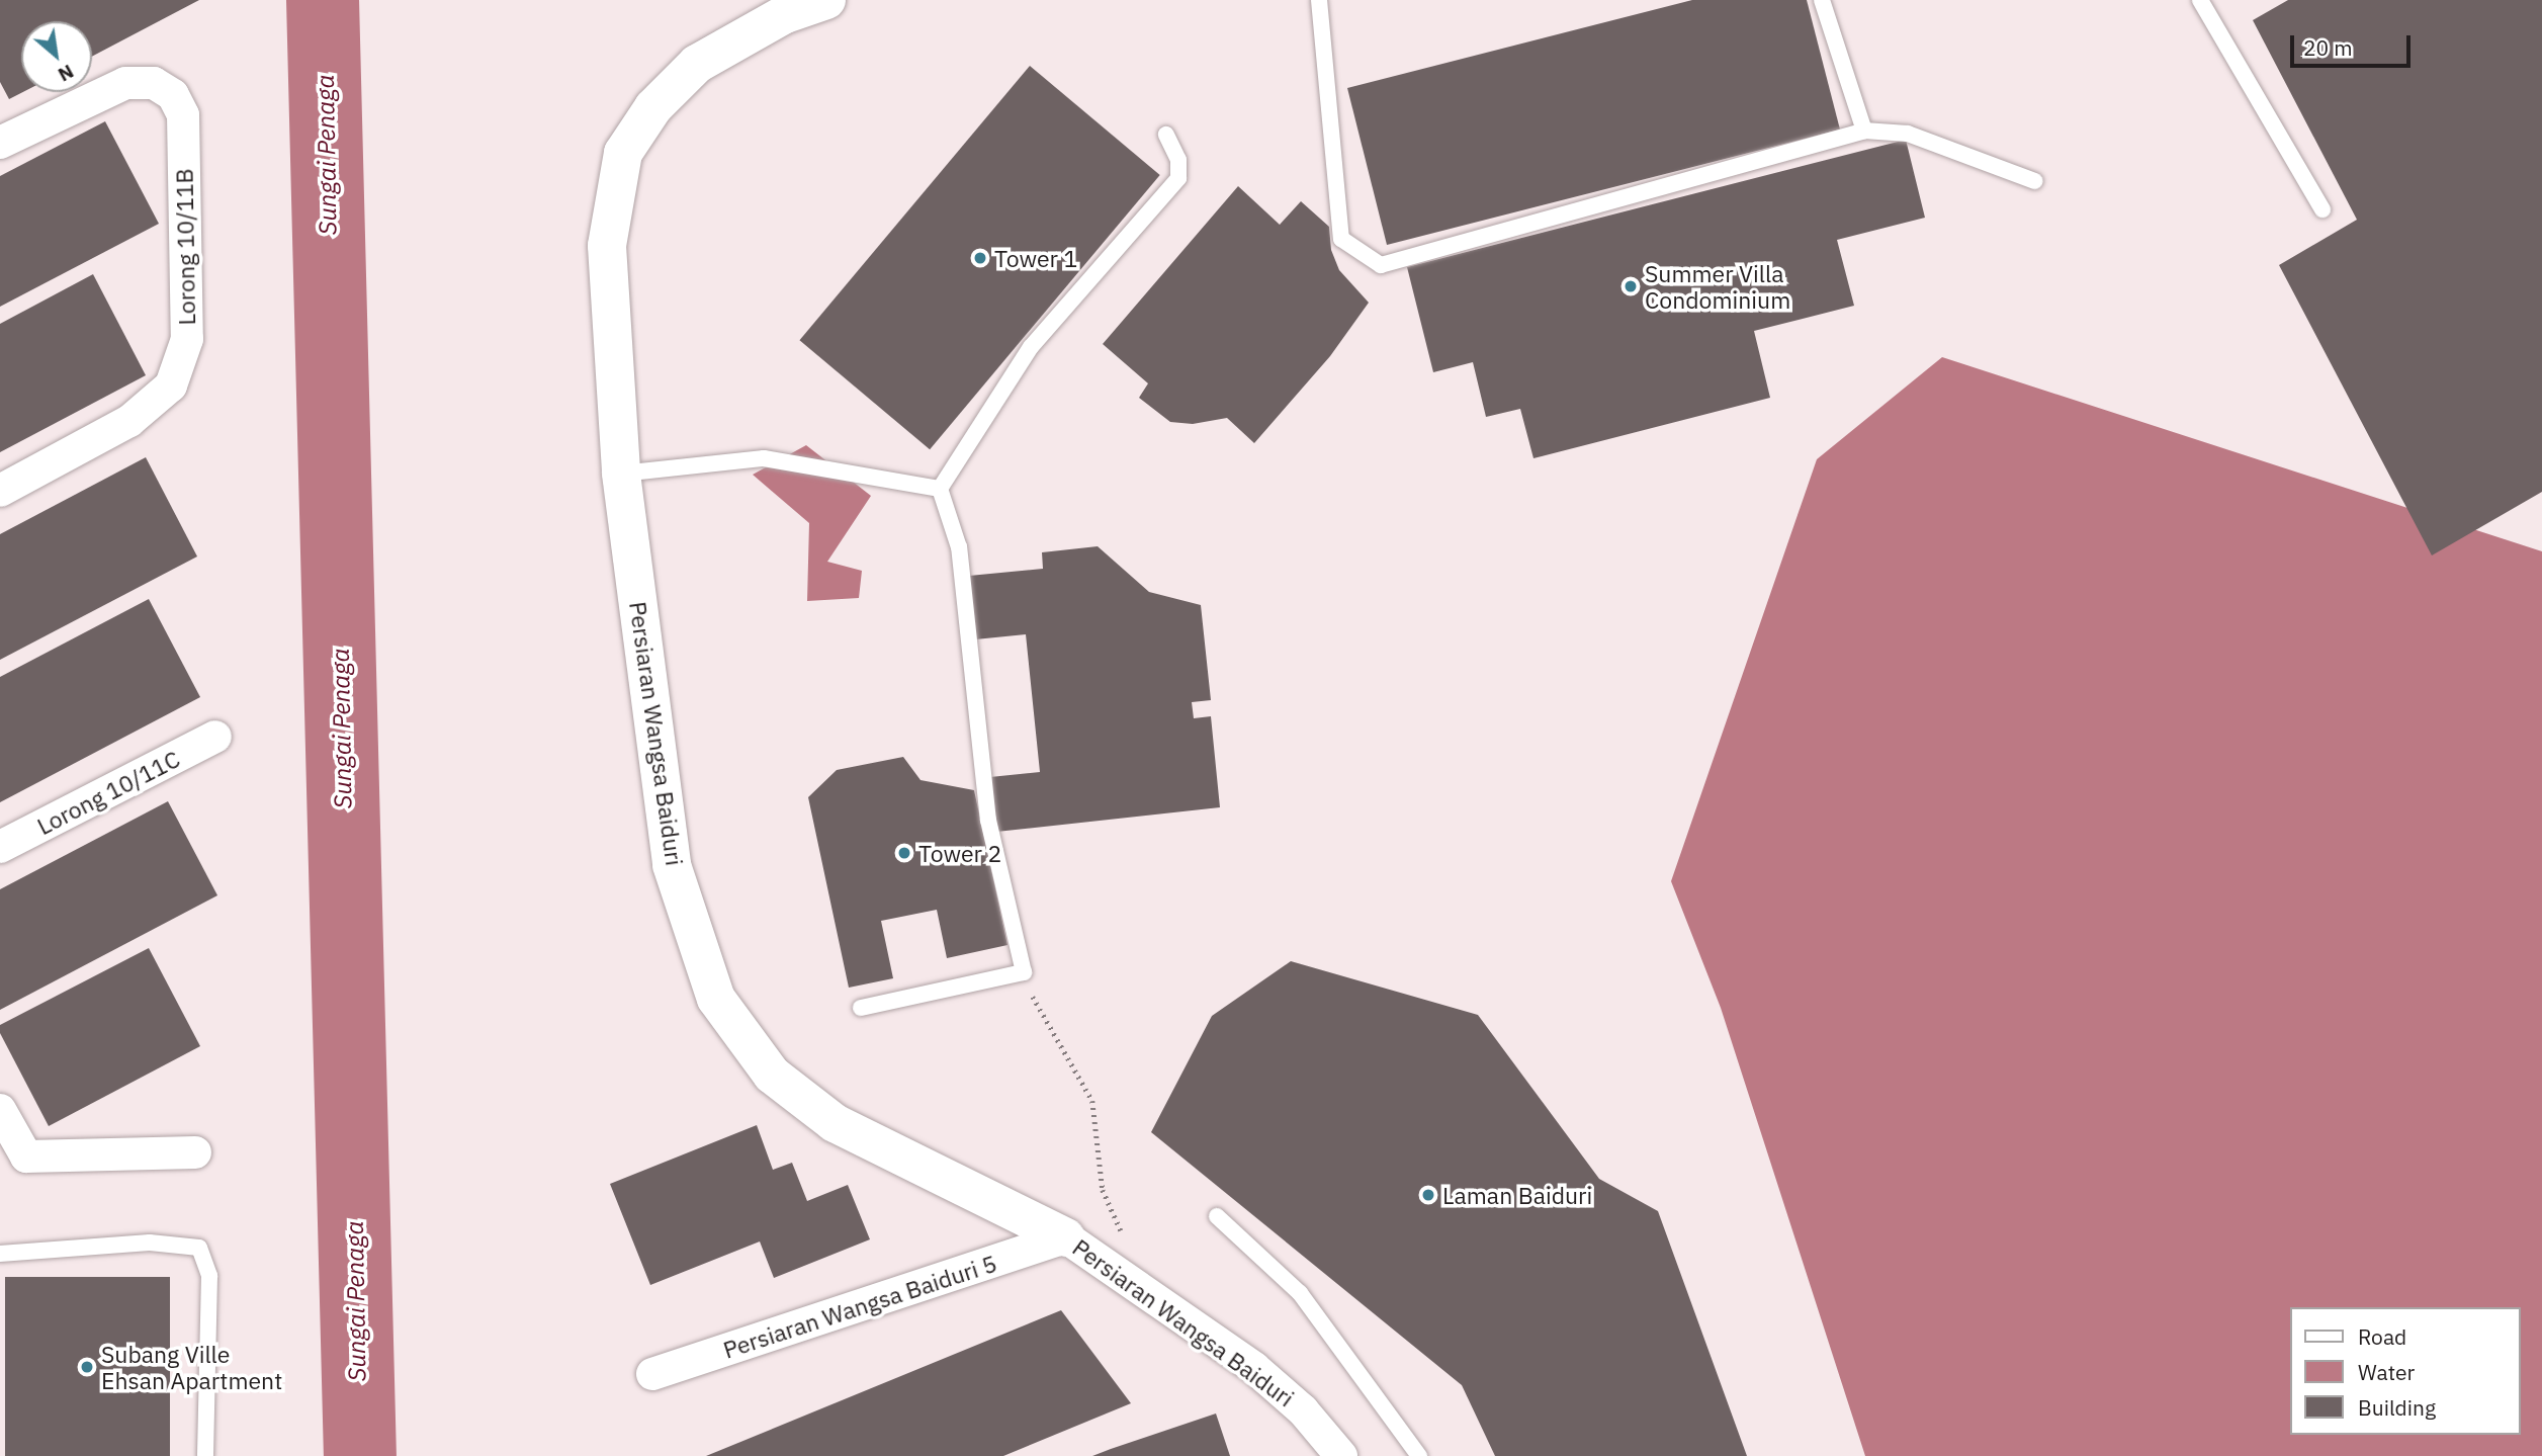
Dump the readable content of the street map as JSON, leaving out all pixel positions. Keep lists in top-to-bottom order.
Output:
{
  "streets": {
    "street": [
      "Lorong 10/11B",
      "Persiaran Wangsa Baiduri",
      "Lorong 10/11C",
      "Persiaran Wangsa Baiduri 5"
    ]
  },
  "crossings": [
    ["Persiaran Wangsa Baiduri", "Persiaran Wangsa Baiduri 5"]
  ],
  "water": ["Sungai Penaga"],
  "places": [
    "Tower 1",
    "Summer Villa Condominium",
    "Tower 2",
    "Laman Baiduri",
    "Subang Ville Ehsan Apartment"
  ],
  "legend": ["Road", "Water", "Building"],
  "scale_bar": "20 m",
  "north": "bottom right"
}
